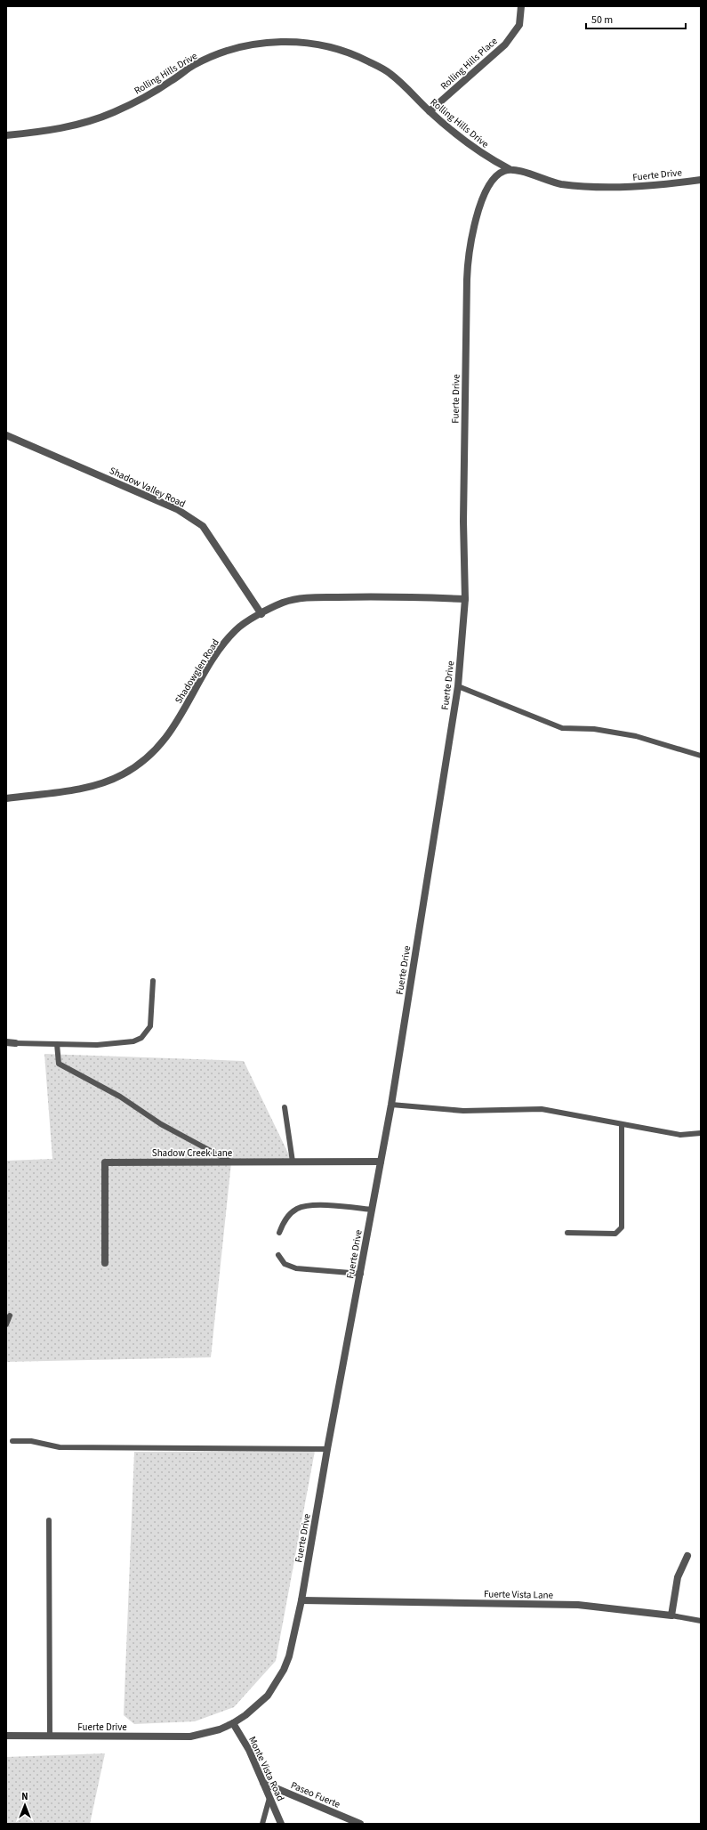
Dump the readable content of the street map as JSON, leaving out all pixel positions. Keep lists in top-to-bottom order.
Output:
{
  "streets": {
    "street": [
      "Rolling Hills Place",
      "Rolling Hills Drive",
      "Fuerte Drive",
      "Shadow Valley Road",
      "Shadowglen Road",
      "Shadow Creek Lane",
      "Fuerte Vista Lane",
      "Monte Vista Road",
      "Paseo Fuerte"
    ]
  },
  "crossings": [
    ["Rolling Hills Place", "Rolling Hills Drive"],
    ["Rolling Hills Drive", "Fuerte Drive"],
    ["Fuerte Drive", "Shadowglen Road"],
    ["Fuerte Drive", "Shadow Creek Lane"],
    ["Fuerte Drive", "Fuerte Vista Lane"],
    ["Fuerte Drive", "Monte Vista Road"],
    ["Shadow Valley Road", "Shadowglen Road"],
    ["Monte Vista Road", "Paseo Fuerte"]
  ],
  "scale_bar": "50 m",
  "north": "top"
}
